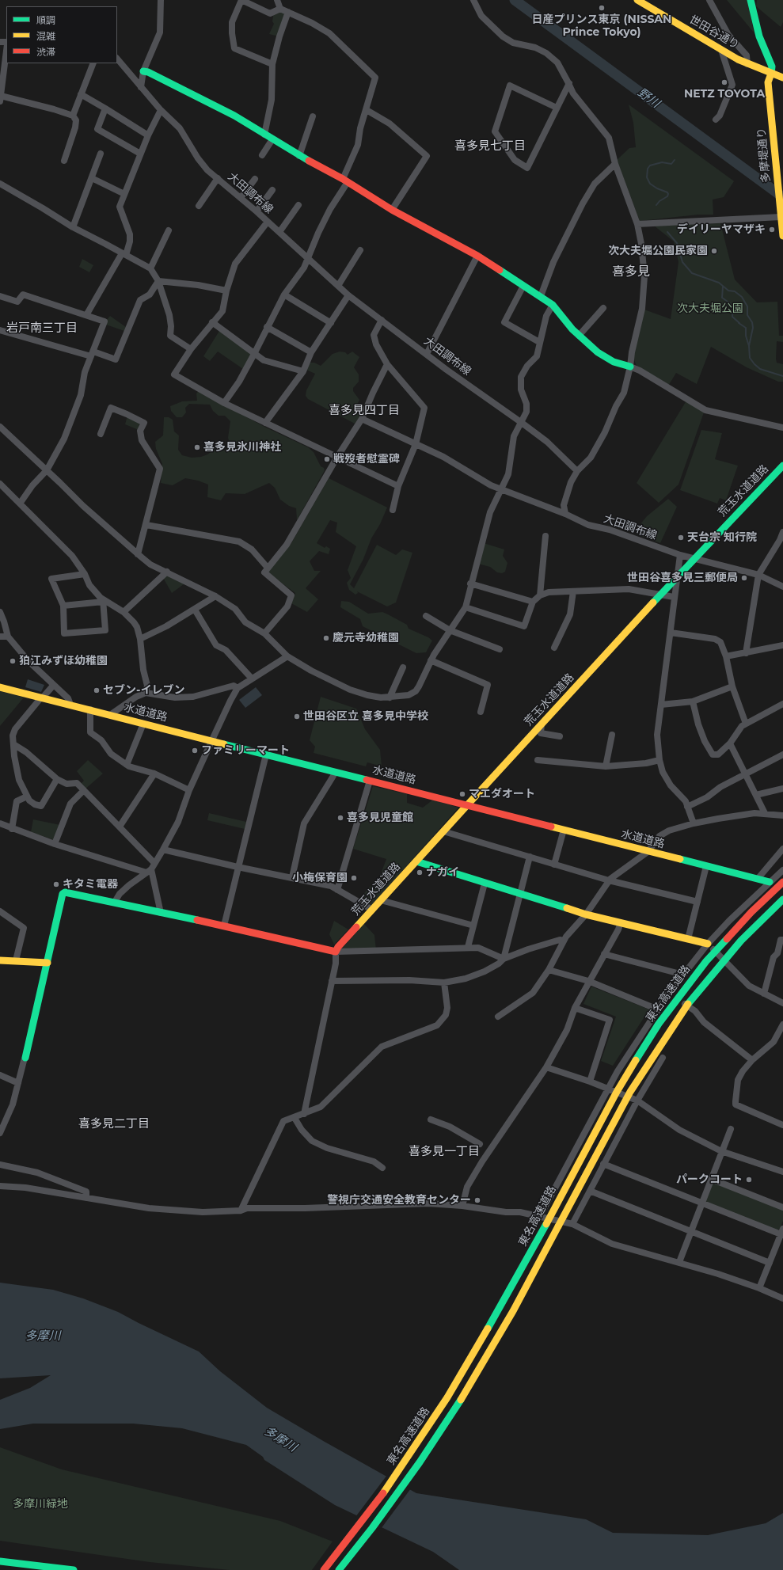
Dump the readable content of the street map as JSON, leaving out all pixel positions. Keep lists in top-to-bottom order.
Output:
{
  "streets": {
    "main road": [
      "世田谷通り",
      "多摩堤通り",
      "荒玉水道道路",
      "水道道路",
      "東名高速道路"
    ],
    "street": ["大田調布線"]
  },
  "crossings": [
    ["世田谷通り", "多摩堤通り"],
    ["大田調布線", "荒玉水道道路"],
    ["荒玉水道道路", "水道道路"]
  ],
  "districts": [
    "喜多見七丁目",
    "喜多見",
    "岩戸南三丁目",
    "喜多見四丁目",
    "喜多見二丁目",
    "喜多見一丁目"
  ],
  "water": ["野川", "多摩川"],
  "parks": ["次大夫堀公園", "多摩川緑地"],
  "places": [
    "日産プリンス東京 (NISSAN Prince Tokyo)",
    "NETZ TOYOTA",
    "デイリーヤマザキ",
    "次大夫堀公園民家園",
    "喜多見氷川神社",
    "戦歿者慰霊碑",
    "天台宗 知行院",
    "世田谷喜多見三郵便局",
    "慶元寺幼稚園",
    "狛江みずほ幼稚園",
    "セブン-イレブン",
    "世田谷区立 喜多見中学校",
    "ファミリーマート",
    "マエダオート",
    "喜多見児童館",
    "ナガイ",
    "小梅保育園",
    "キタミ電器",
    "パークコート",
    "警視庁交通安全教育センター"
  ],
  "legend": ["順調", "混雑", "渋滞"]
}
